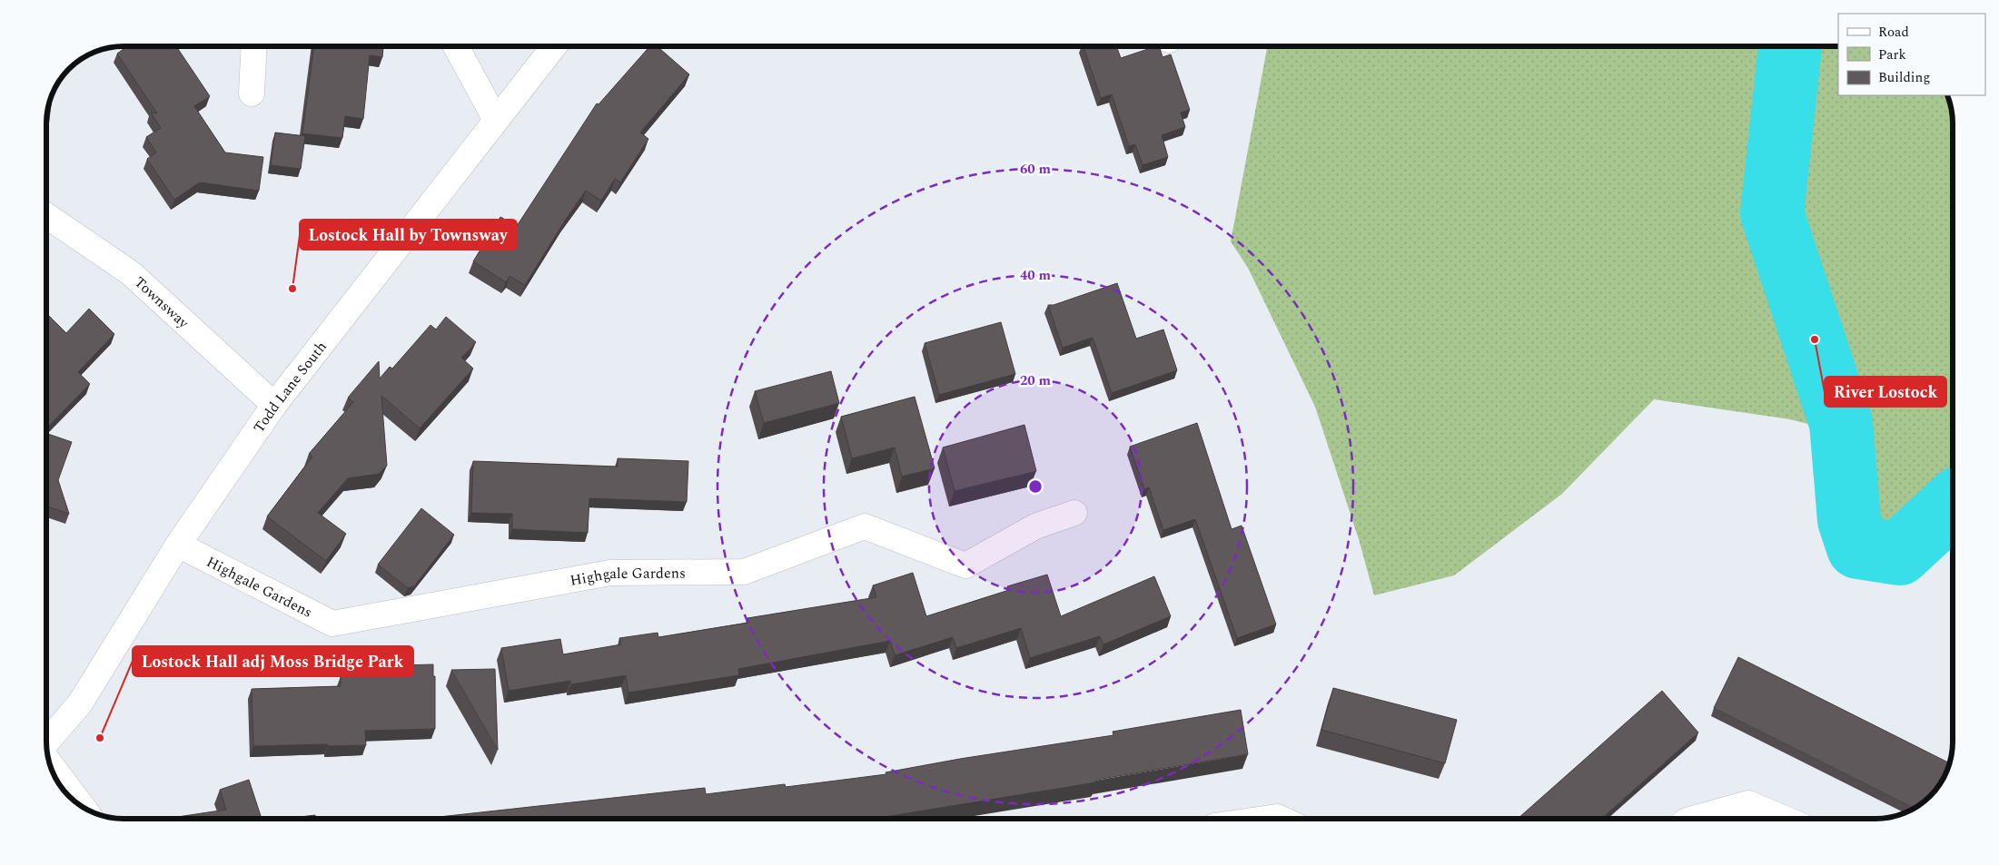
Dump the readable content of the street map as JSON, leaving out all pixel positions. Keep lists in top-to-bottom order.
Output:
{
  "streets": {
    "street": ["Townsway", "Todd Lane South", "Highgale Gardens"]
  },
  "crossings": [
    ["Townsway", "Todd Lane South"],
    ["Todd Lane South", "Highgale Gardens"]
  ],
  "places": ["Lostock Hall by Townsway", "River Lostock", "Lostock Hall adj Moss Bridge Park"],
  "legend": ["Road", "Park", "Building"],
  "rings": ["60 m", "40 m", "20 m"]
}
